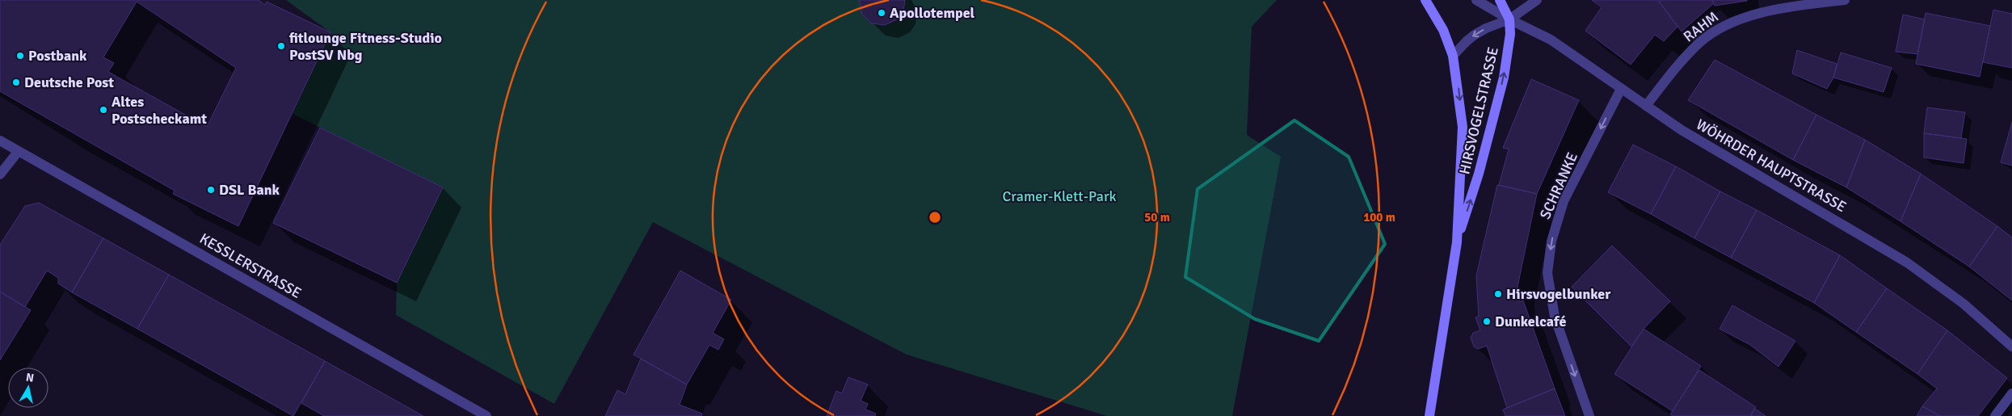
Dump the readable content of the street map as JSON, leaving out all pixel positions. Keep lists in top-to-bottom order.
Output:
{
  "streets": {
    "main road": ["HIRSVOGELSTRASSE"],
    "street": [
      "RAHM",
      "WÖHRDER HAUPTSTRASSE",
      "SCHRANKE",
      "KESSLERSTRASSE"
    ]
  },
  "crossings": [
    ["RAHM", "WÖHRDER HAUPTSTRASSE"],
    ["HIRSVOGELSTRASSE", "WÖHRDER HAUPTSTRASSE"],
    ["WÖHRDER HAUPTSTRASSE", "SCHRANKE"]
  ],
  "one_way": ["SCHRANKE"],
  "parks": ["Cramer-Klett-Park"],
  "places": [
    "Apollotempel",
    "fitlounge Fitness-Studio PostSV Nbg",
    "Postbank",
    "Deutsche Post",
    "Altes Postscheckamt",
    "DSL Bank",
    "Hirsvogelbunker",
    "Dunkelcafé"
  ],
  "north": "top",
  "rings": ["50 m", "100 m"]
}
